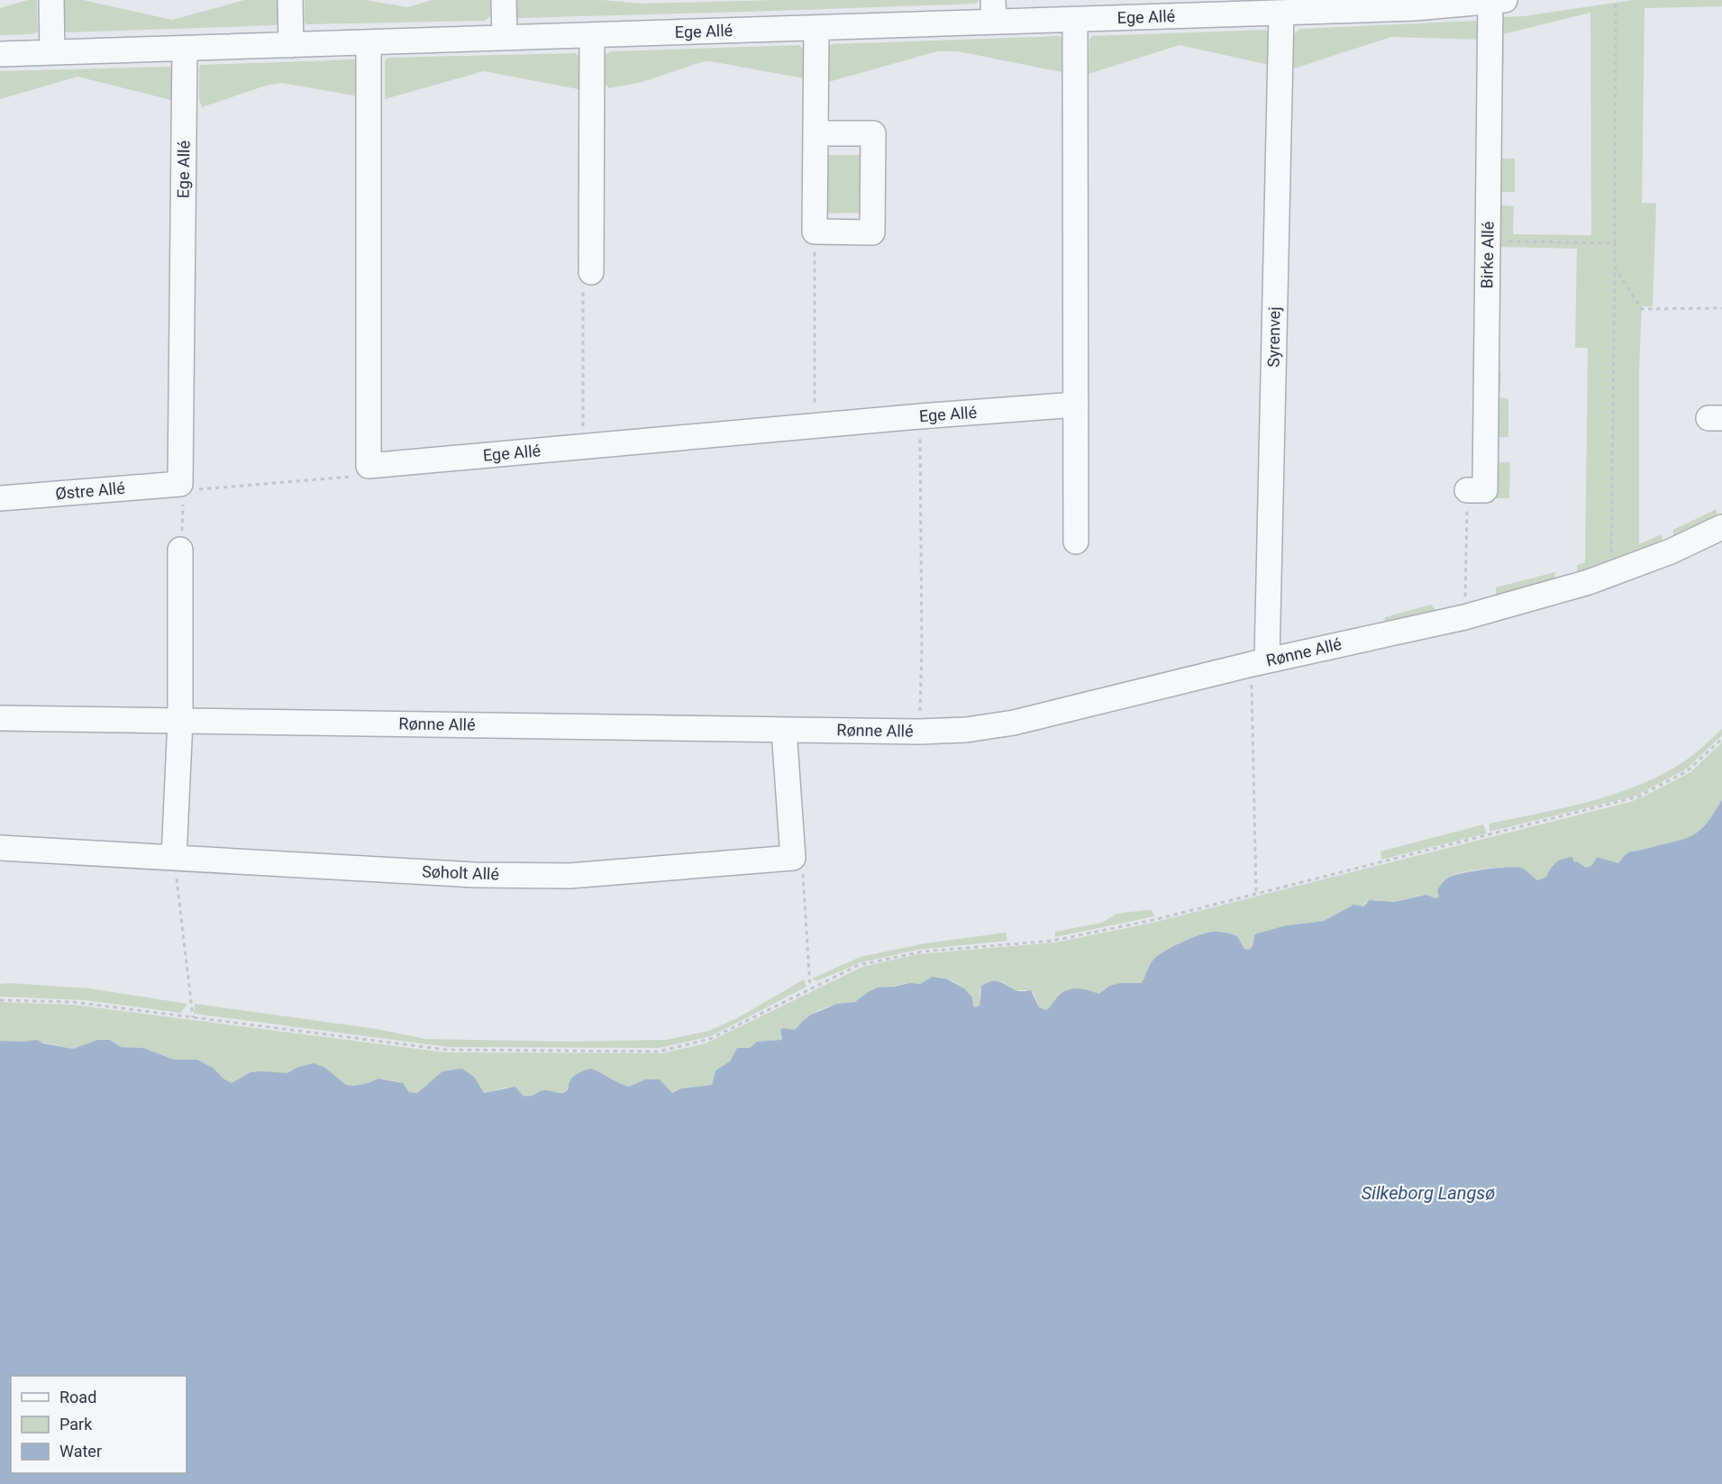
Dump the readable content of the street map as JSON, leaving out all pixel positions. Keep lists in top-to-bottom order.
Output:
{
  "streets": {
    "street": [
      "Ege Allé",
      "Birke Allé",
      "Syrenvej",
      "Østre Allé",
      "Rønne Allé",
      "Søholt Allé"
    ]
  },
  "crossings": [
    ["Ege Allé", "Birke Allé"],
    ["Ege Allé", "Syrenvej"],
    ["Ege Allé", "Østre Allé"],
    ["Syrenvej", "Rønne Allé"]
  ],
  "water": ["Silkeborg Langsø"],
  "legend": ["Road", "Park", "Water"]
}
